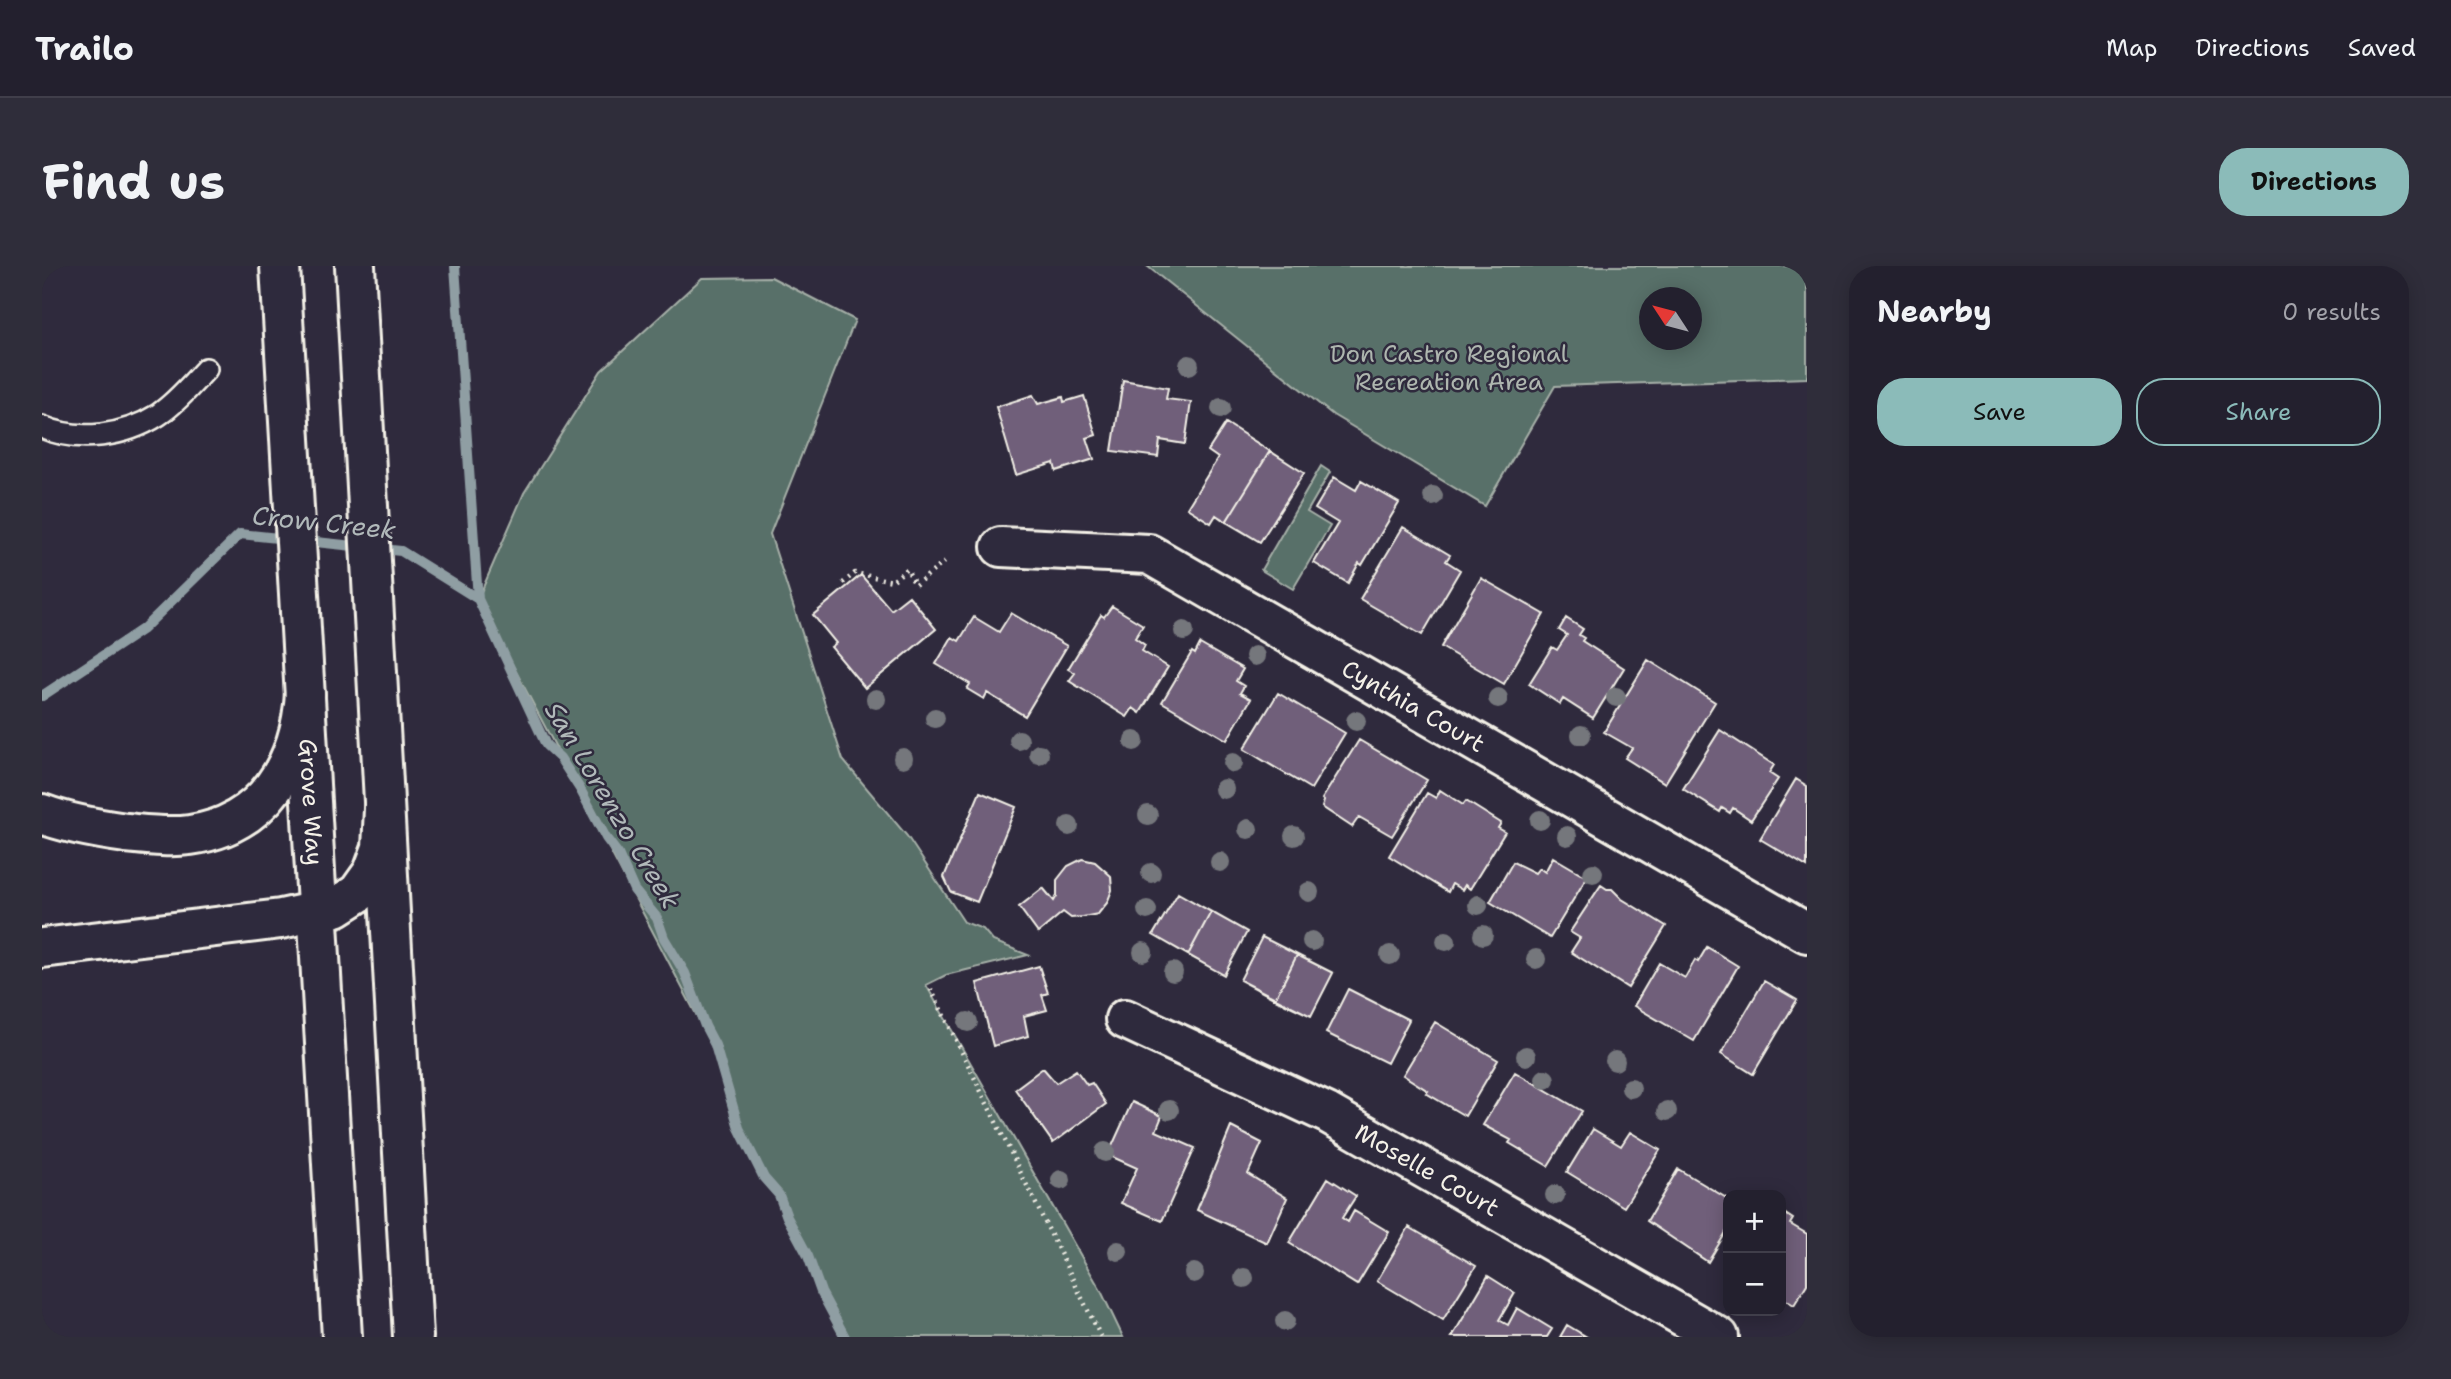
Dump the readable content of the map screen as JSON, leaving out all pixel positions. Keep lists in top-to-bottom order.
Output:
{
  "streets": {
    "main road": ["Cynthia Court", "Grove Way", "Moselle Court"]
  },
  "water": ["Crow Creek", "San Lorenzo Creek"],
  "parks": ["Don Castro Regional Recreation Area"],
  "north": "top left",
  "page": {
    "header": "Trailo",
    "nav": ["Map", "Directions", "Saved"],
    "buttons": [
      "Directions",
      ["Save", "Share"]
    ],
    "title": "Find us",
    "heading": ["Nearby", "0 results"],
    "map_buttons": ["+", "−"]
  }
}
